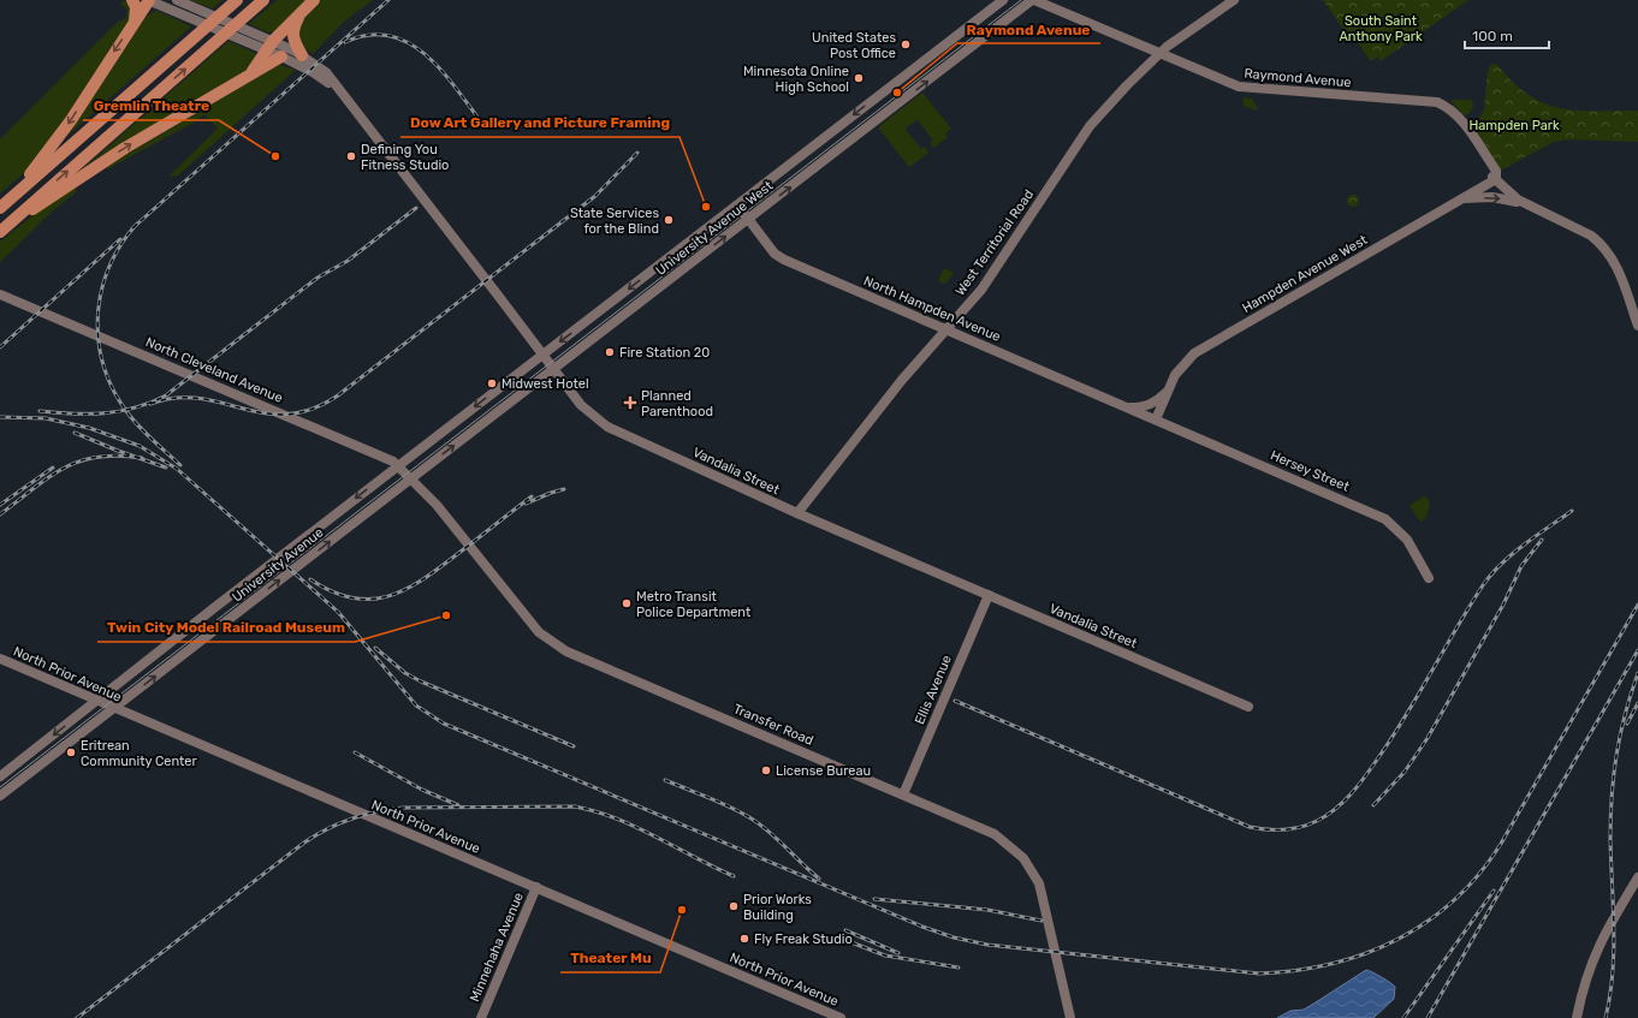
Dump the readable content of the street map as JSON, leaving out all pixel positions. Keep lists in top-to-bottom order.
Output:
{
  "streets": {
    "street": [
      "Raymond Avenue",
      "University Avenue West",
      "West Territorial Road",
      "Hampden Avenue West",
      "North Hampden Avenue",
      "North Cleveland Avenue",
      "Vandalia Street",
      "Hersey Street",
      "University Avenue",
      "North Prior Avenue",
      "Ellis Avenue",
      "Transfer Road",
      "Minnehaha Avenue"
    ]
  },
  "crossings": [
    ["Raymond Avenue", "University Avenue West"],
    ["Raymond Avenue", "West Territorial Road"],
    ["Raymond Avenue", "Hampden Avenue West"],
    ["University Avenue West", "North Hampden Avenue"],
    ["University Avenue West", "North Cleveland Avenue"],
    ["University Avenue West", "Vandalia Street"],
    ["University Avenue West", "University Avenue"],
    ["University Avenue West", "Transfer Road"],
    ["West Territorial Road", "North Hampden Avenue"],
    ["West Territorial Road", "Vandalia Street"],
    ["Hampden Avenue West", "North Hampden Avenue"],
    ["Hampden Avenue West", "Hersey Street"],
    ["North Hampden Avenue", "Hersey Street"],
    ["North Cleveland Avenue", "University Avenue"],
    ["North Cleveland Avenue", "Transfer Road"],
    ["Vandalia Street", "Ellis Avenue"],
    ["University Avenue", "North Prior Avenue"],
    ["University Avenue", "Transfer Road"],
    ["North Prior Avenue", "Minnehaha Avenue"],
    ["Ellis Avenue", "Transfer Road"]
  ],
  "parks": ["South Saint Anthony Park", "Hampden Park"],
  "places": {
    "other": [
      "United States Post Office",
      "Minnesota Online High School",
      "Raymond Avenue",
      "Gremlin Theatre",
      "Defining You Fitness Studio",
      "Dow Art Gallery and Picture Framing",
      "State Services for the Blind",
      "Fire Station 20",
      "Midwest Hotel",
      "Metro Transit Police Department",
      "Twin City Model Railroad Museum",
      "Eritrean Community Center",
      "License Bureau",
      "Prior Works Building",
      "Theater Mu",
      "Fly Freak Studio"
    ],
    "health": ["Planned Parenthood"]
  },
  "scale_bar": "100 m"
}
